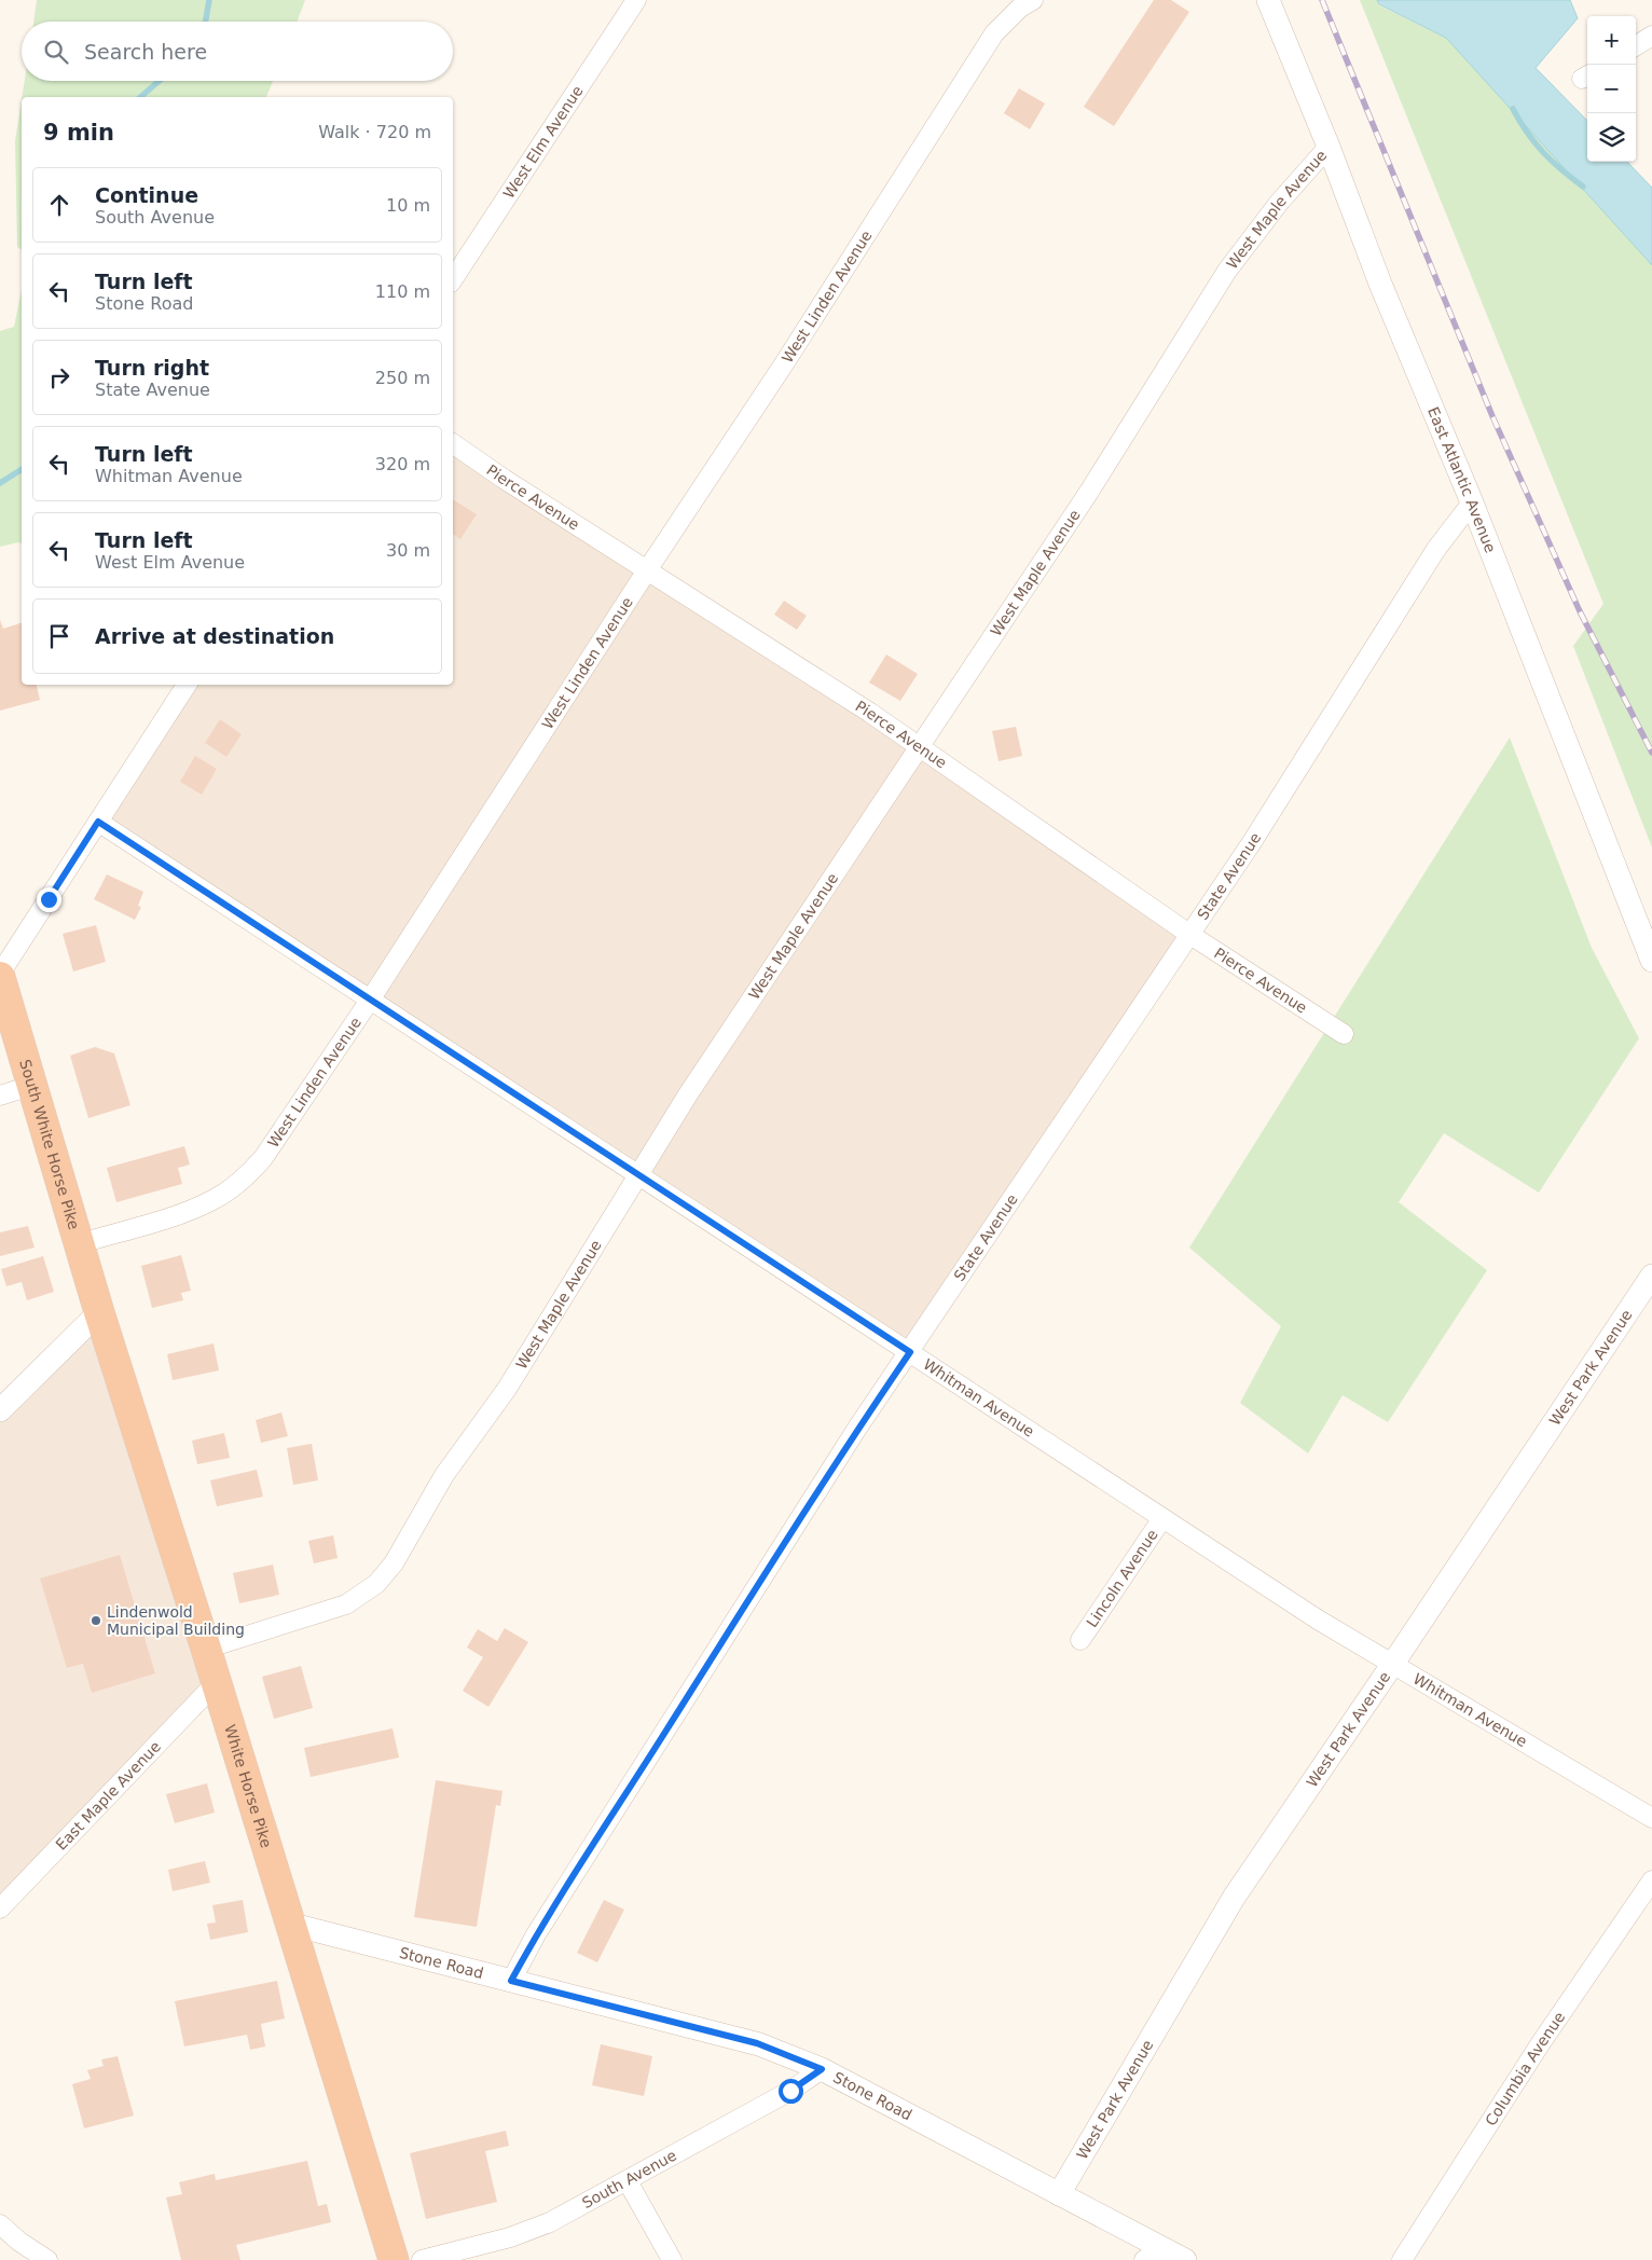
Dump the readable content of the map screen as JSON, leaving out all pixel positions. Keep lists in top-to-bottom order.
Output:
{
  "streets": {
    "highway": ["South White Horse Pike", "White Horse Pike"],
    "street": [
      "West Elm Avenue",
      "West Maple Avenue",
      "West Linden Avenue",
      "East Atlantic Avenue",
      "Pierce Avenue",
      "State Avenue",
      "West Park Avenue",
      "Whitman Avenue",
      "Lincoln Avenue",
      "East Maple Avenue",
      "Stone Road",
      "Columbia Avenue",
      "South Avenue"
    ]
  },
  "crossings": [
    ["West Maple Avenue", "East Atlantic Avenue"],
    ["West Maple Avenue", "Pierce Avenue"],
    ["West Maple Avenue", "Whitman Avenue"],
    ["West Maple Avenue", "White Horse Pike"],
    ["West Linden Avenue", "Pierce Avenue"],
    ["West Linden Avenue", "South White Horse Pike"],
    ["West Linden Avenue", "Whitman Avenue"],
    ["East Atlantic Avenue", "State Avenue"],
    ["Pierce Avenue", "State Avenue"],
    ["State Avenue", "Whitman Avenue"],
    ["State Avenue", "Stone Road"],
    ["South White Horse Pike", "White Horse Pike"],
    ["West Park Avenue", "Whitman Avenue"],
    ["West Park Avenue", "Stone Road"],
    ["Whitman Avenue", "Lincoln Avenue"],
    ["White Horse Pike", "East Maple Avenue"],
    ["White Horse Pike", "Stone Road"],
    ["Stone Road", "South Avenue"]
  ],
  "places": ["Lindenwold Municipal Building"],
  "page": {
    "map_buttons": ["+", "−"],
    "search": "Search here",
    "heading": ["9 min", "Walk · 720 m"],
    "list": [
      ["Continue", "South Avenue", "10 m"],
      ["Turn left", "Stone Road", "110 m"],
      ["Turn right", "State Avenue", "250 m"],
      ["Turn left", "Whitman Avenue", "320 m"],
      ["Turn left", "West Elm Avenue", "30 m"],
      "Arrive at destination"
    ]
  }
}
